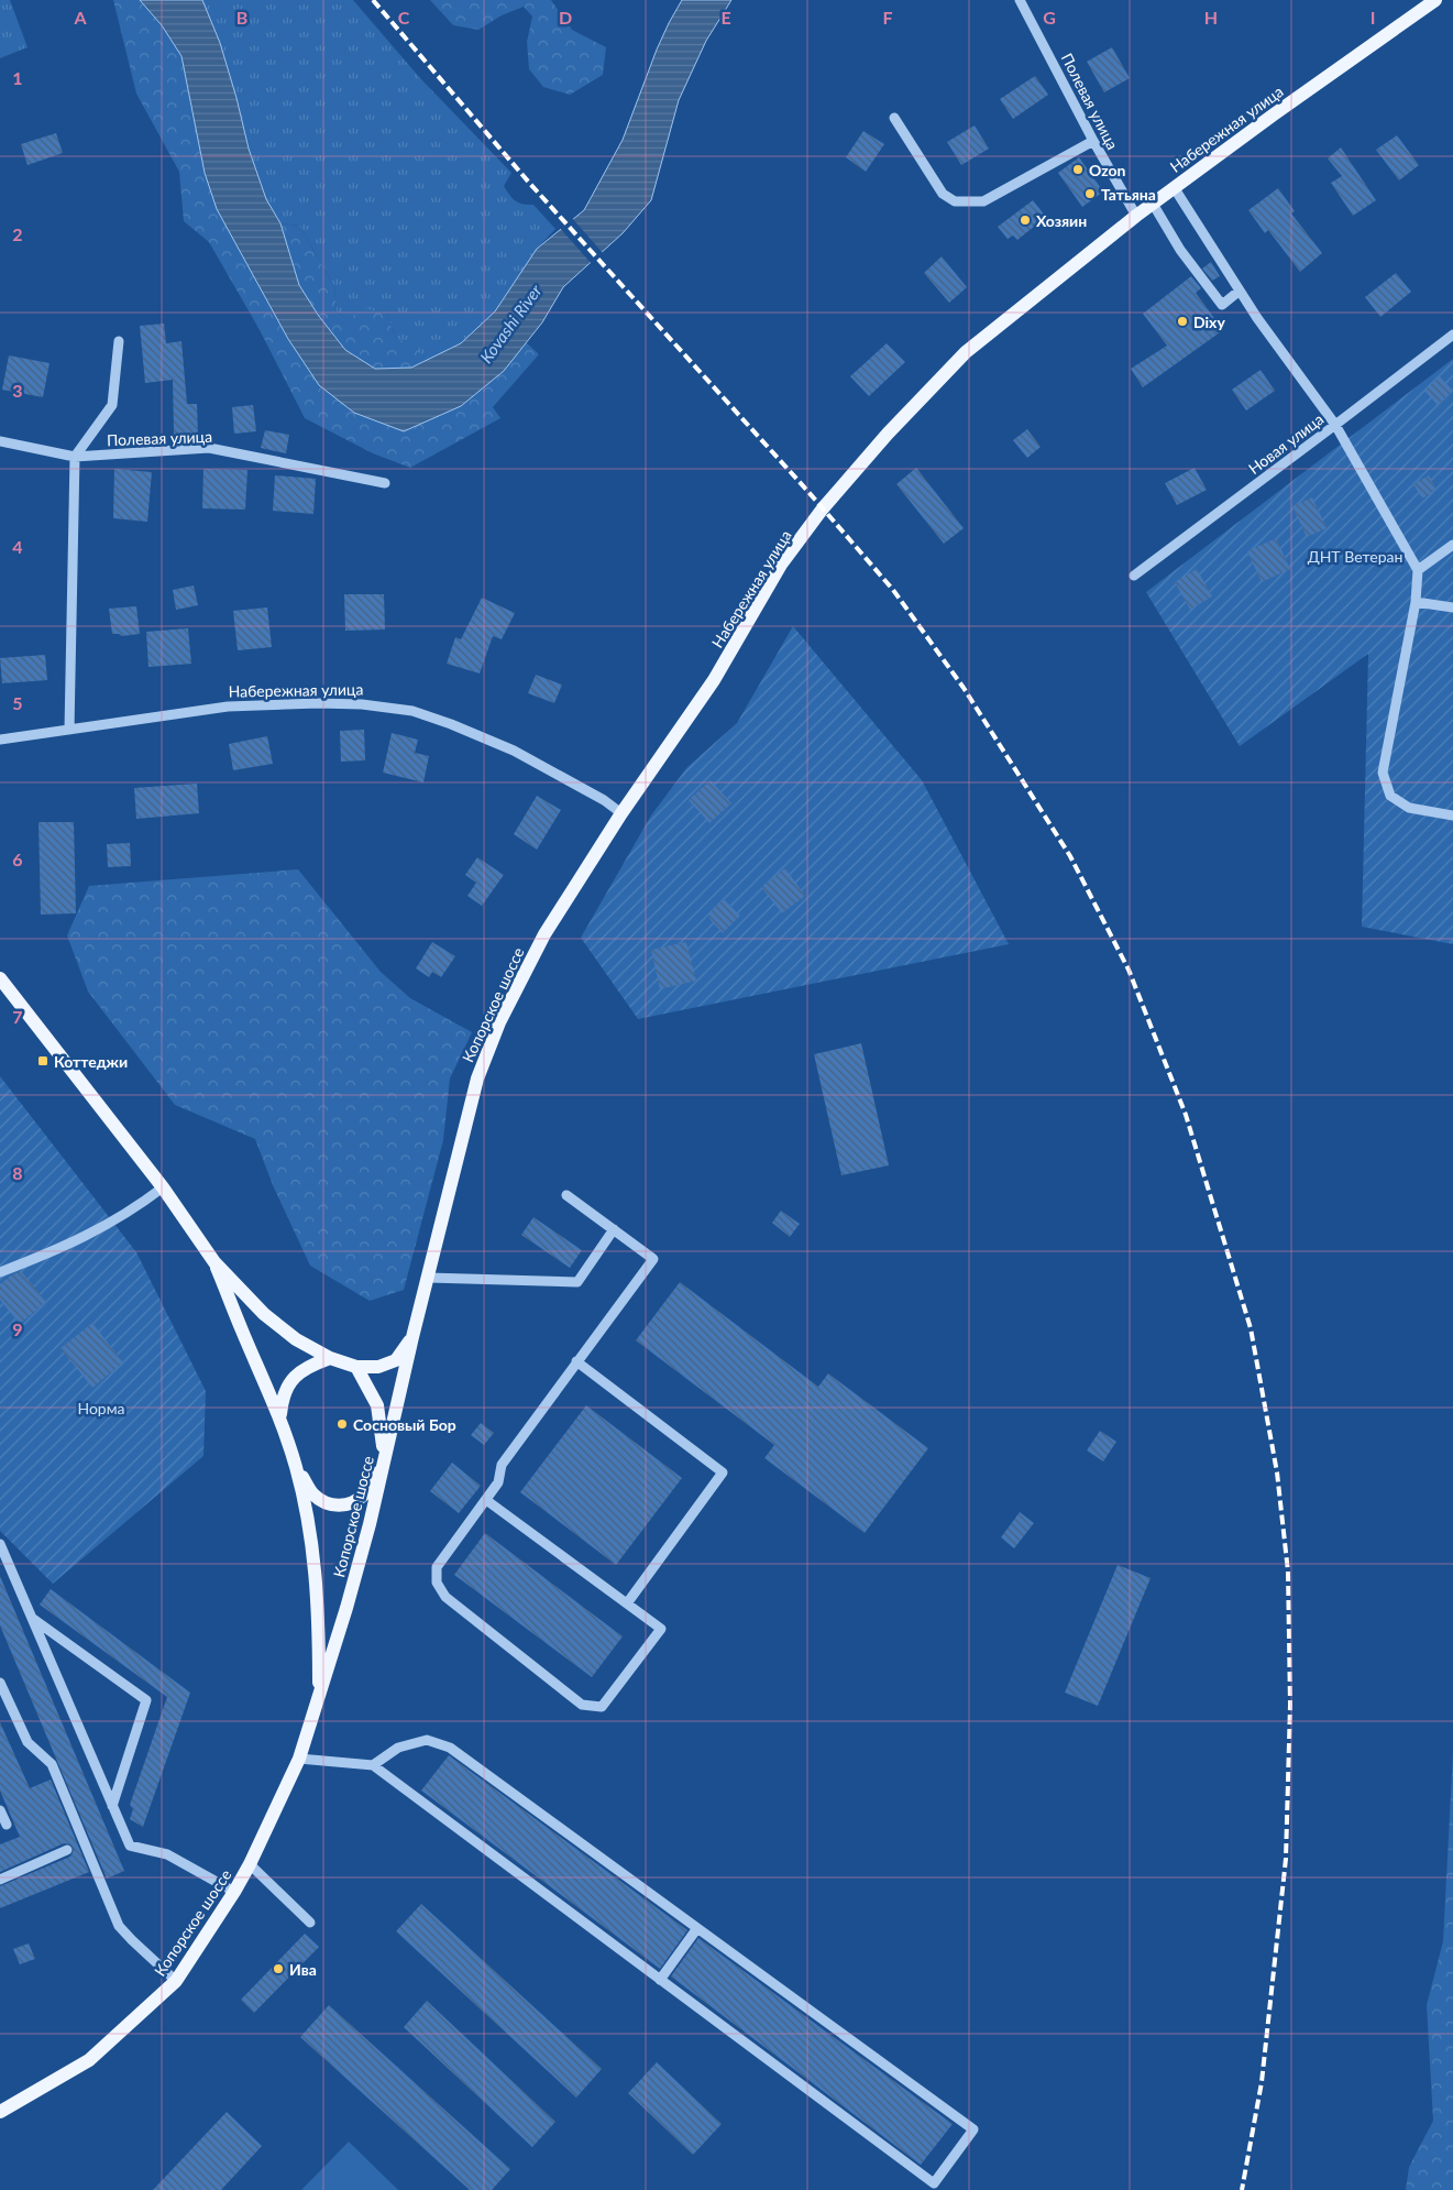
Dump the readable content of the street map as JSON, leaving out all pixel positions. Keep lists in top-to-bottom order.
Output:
{
  "streets": {
    "main road": ["Набережная улица", "Копорское шоссе"],
    "street": ["Полевая улица", "Новая улица"]
  },
  "crossings": [
    ["Полевая улица", "Набережная улица"],
    ["Набережная улица", "Копорское шоссе"]
  ],
  "water": ["Kovashi River"],
  "parks": ["ДНТ Ветеран", "Норма"],
  "places": {
    "other": [
      "Ozon",
      "Татьяна",
      "Хозяин",
      "Dixy",
      "Сосновый Бор",
      "Ива"
    ],
    "transit": ["Коттеджи"]
  },
  "grid": {
    "columns": [
      "A",
      "B",
      "C",
      "D",
      "E",
      "F",
      "G",
      "H",
      "I"
    ],
    "rows": [
      "1",
      "2",
      "3",
      "4",
      "5",
      "6",
      "7",
      "8",
      "9"
    ]
  }
}
